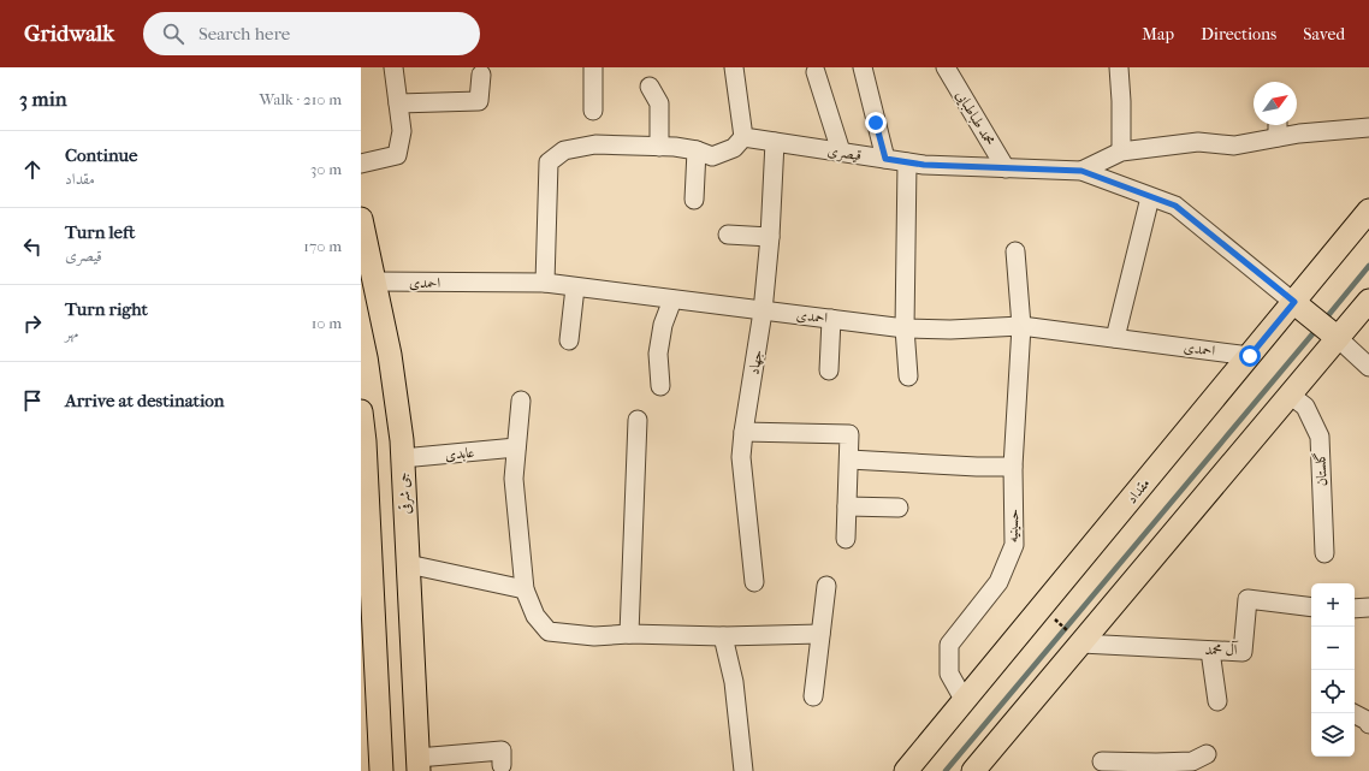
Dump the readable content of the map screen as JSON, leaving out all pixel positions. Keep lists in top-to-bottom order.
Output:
{
  "streets": {
    "main road": ["مقداد", "جی شرقی"],
    "street": [
      "محمد طباطبایی",
      "قیصری",
      "احمدی",
      "جهاد",
      "عابدی",
      "گلستان",
      "حسینیه",
      "آل محمد"
    ]
  },
  "crossings": [
    ["محمد طباطبایی", "قیصری"],
    ["قیصری", "جهاد"],
    ["قیصری", "مقداد"],
    ["احمدی", "جهاد"],
    ["احمدی", "مقداد"],
    ["احمدی", "جی شرقی"],
    ["احمدی", "حسینیه"],
    ["عابدی", "جی شرقی"],
    ["مقداد", "حسینیه"]
  ],
  "north": "top right",
  "page": {
    "header": "Gridwalk",
    "search": "Search here",
    "nav": ["Map", "Directions", "Saved"],
    "heading": ["3 min", "Walk · 210 m"],
    "list": [
      ["Continue", "مقداد", "30 m"],
      ["Turn left", "قیصری", "170 m"],
      ["Turn right", "مهر", "10 m"],
      "Arrive at destination"
    ],
    "map_buttons": ["+", "−"]
  }
}
